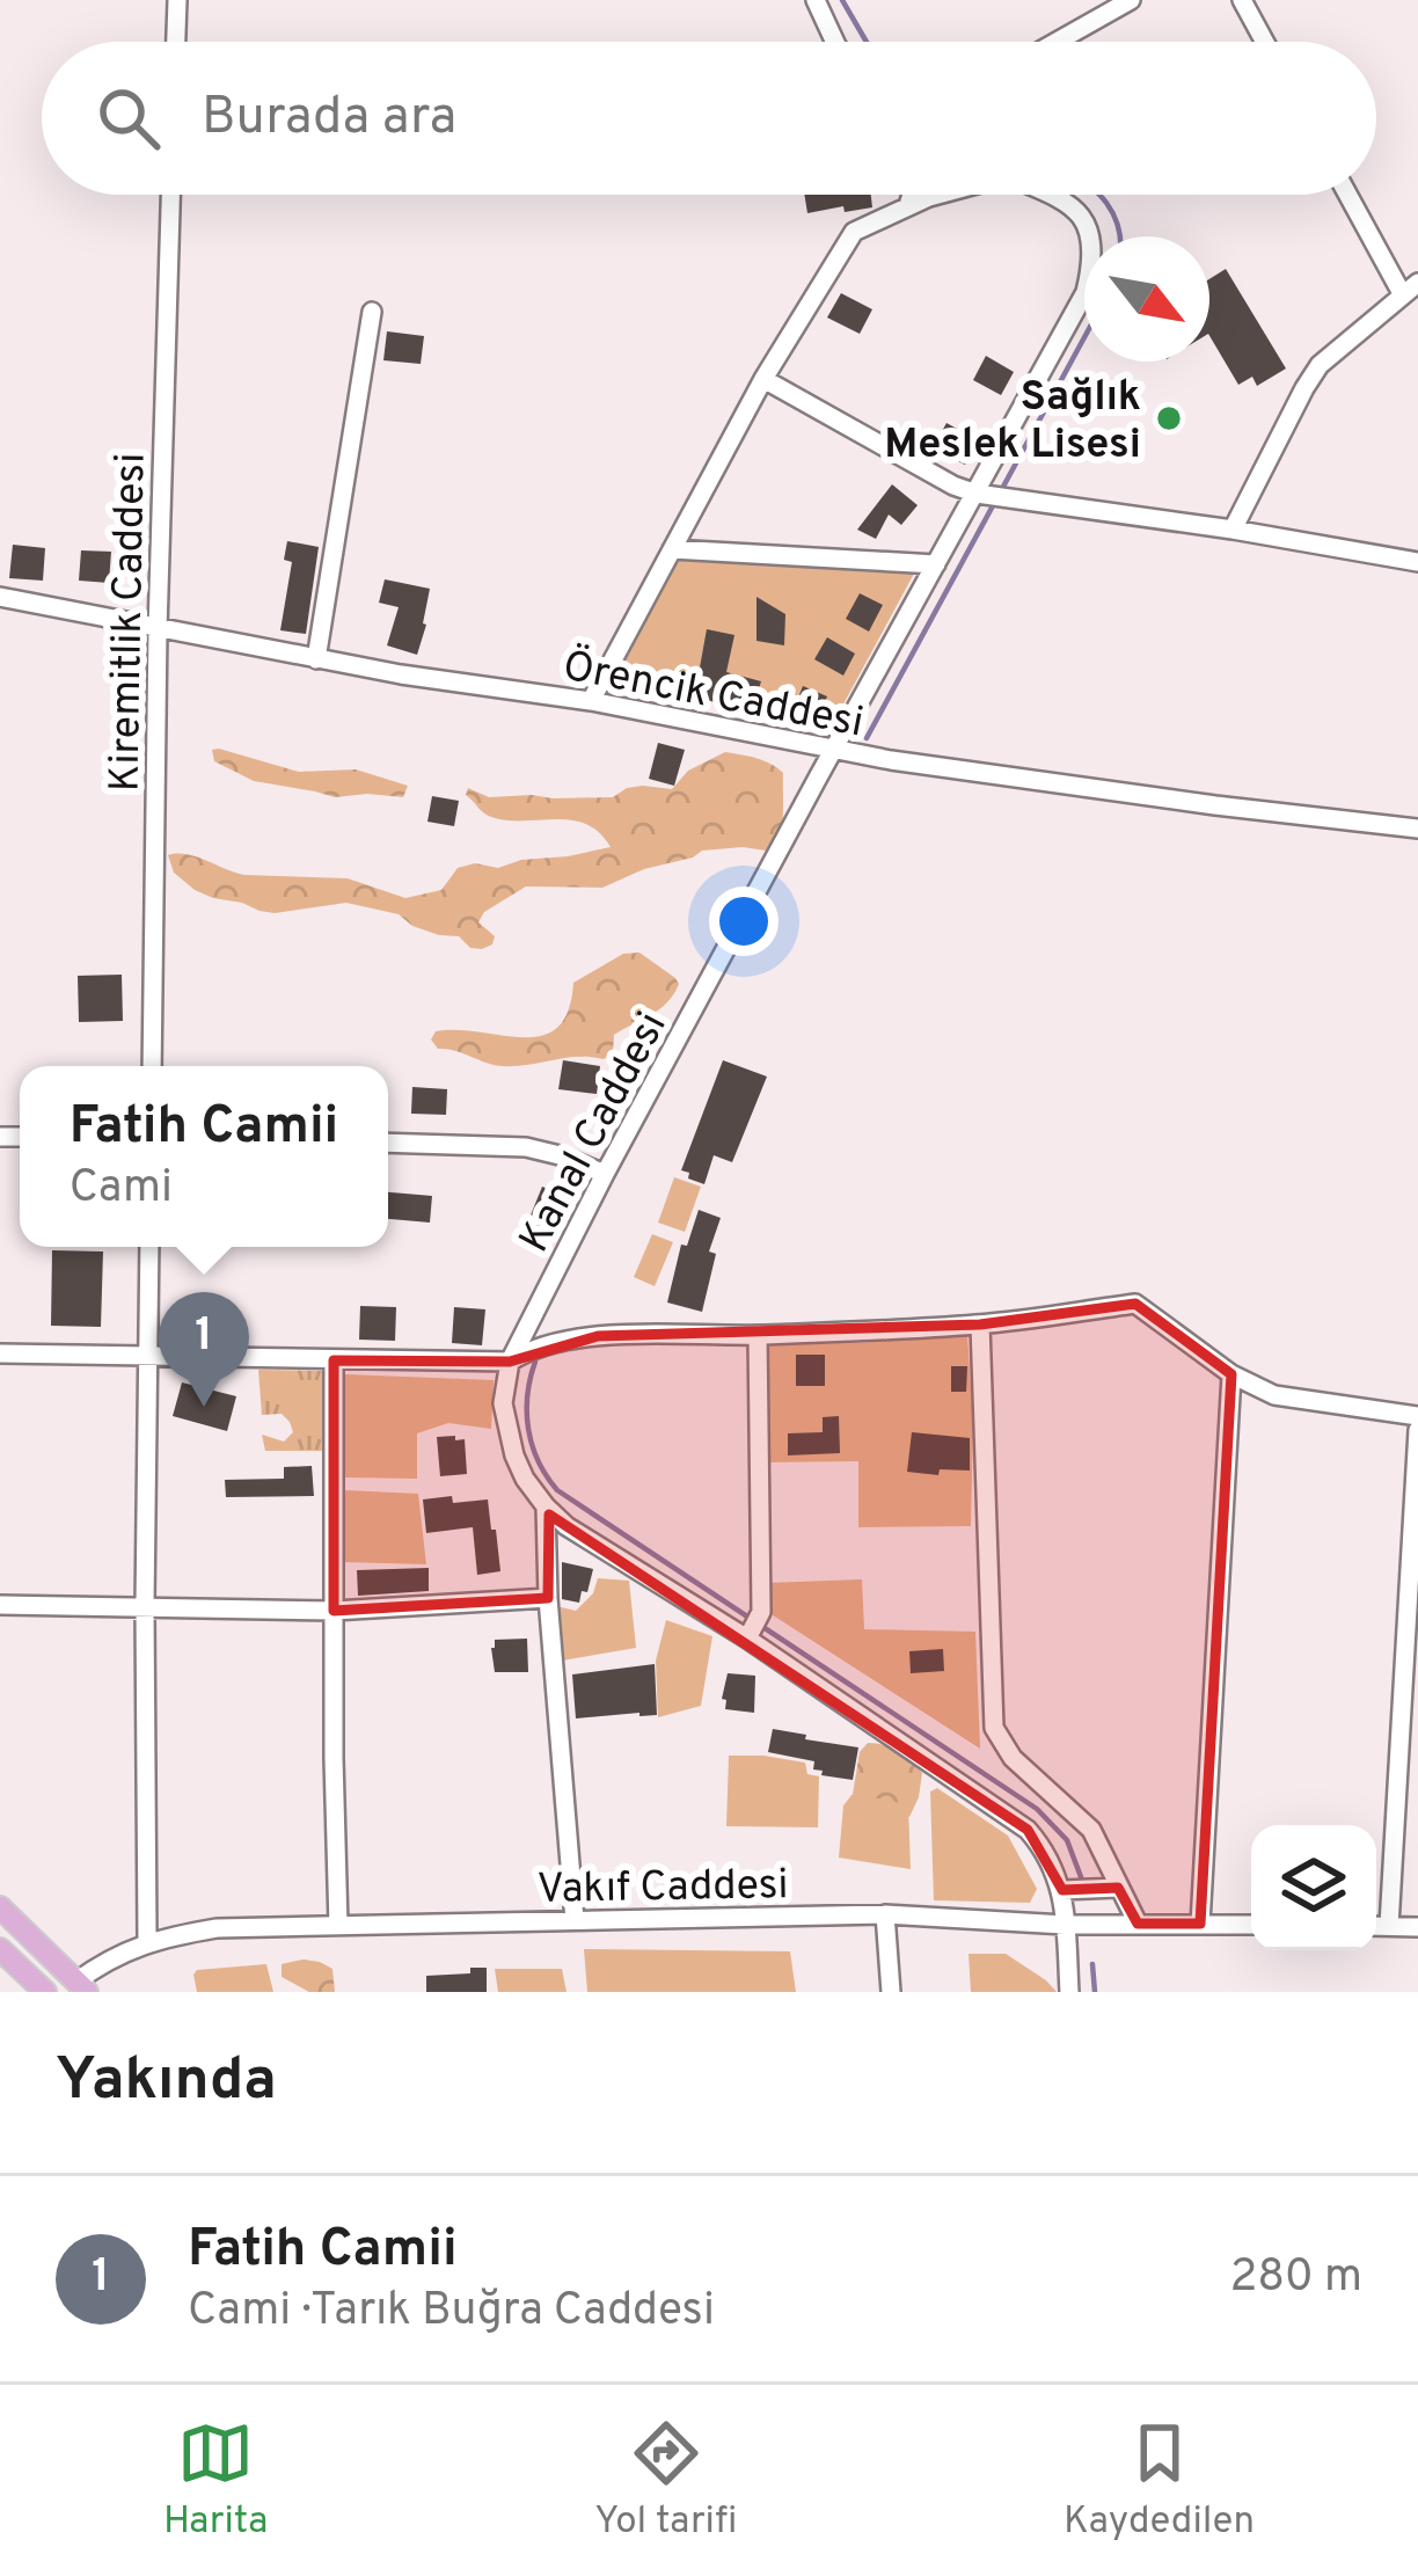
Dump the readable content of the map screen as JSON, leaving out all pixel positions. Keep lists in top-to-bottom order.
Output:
{
  "streets": {
    "street": [
      "Kiremitlik Caddesi",
      "Örencik Caddesi",
      "Kanal Caddesi",
      "Vakıf Caddesi"
    ]
  },
  "crossings": [
    ["Kiremitlik Caddesi", "Örencik Caddesi"],
    ["Örencik Caddesi", "Kanal Caddesi"],
    ["Kanal Caddesi", "Vakıf Caddesi"]
  ],
  "places": ["Sağlık Meslek Lisesi"],
  "north": "bottom right",
  "page": {
    "search": "Burada ara",
    "popup": ["Fatih Camii", "Cami"],
    "pins": "1",
    "heading": "Yakında",
    "list": [
      {
        "mark": "1",
        "name": "Fatih Camii",
        "note": "Cami · Tarık Buğra Caddesi",
        "value": "280 m"
      }
    ],
    "nav": ["Harita", "Yol tarifi", "Kaydedilen"]
  }
}
